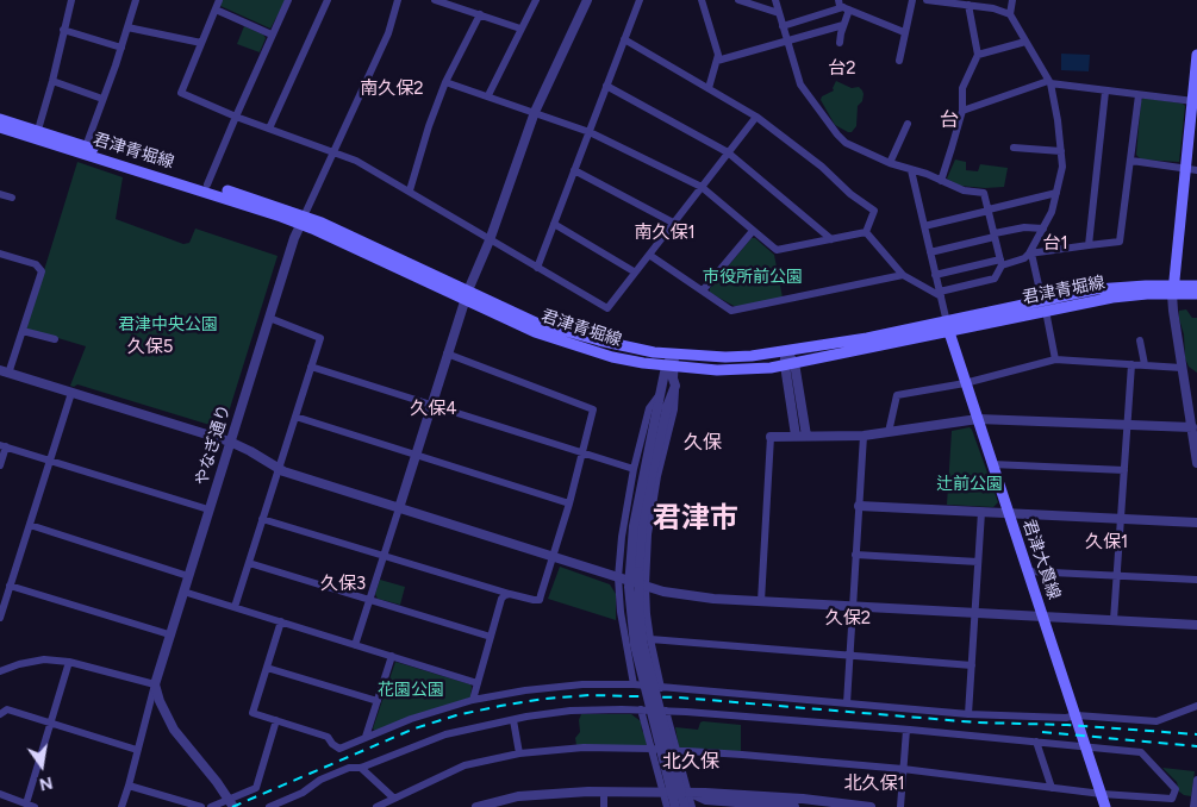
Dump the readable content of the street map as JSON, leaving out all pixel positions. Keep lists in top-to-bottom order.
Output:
{
  "streets": {
    "main road": ["君津青堀線", "君津大貫線"],
    "street": ["やなぎ通り"]
  },
  "crossings": [
    ["君津青堀線", "やなぎ通り"],
    ["君津青堀線", "君津大貫線"]
  ],
  "districts": [
    "台2",
    "南久保2",
    "台",
    "南久保1",
    "台1",
    "久保5",
    "久保4",
    "久保",
    "君津市",
    "久保1",
    "久保3",
    "久保2",
    "北久保",
    "北久保1"
  ],
  "parks": [
    "市役所前公園",
    "君津中央公園",
    "辻前公園",
    "花園公園"
  ],
  "north": "bottom"
}
